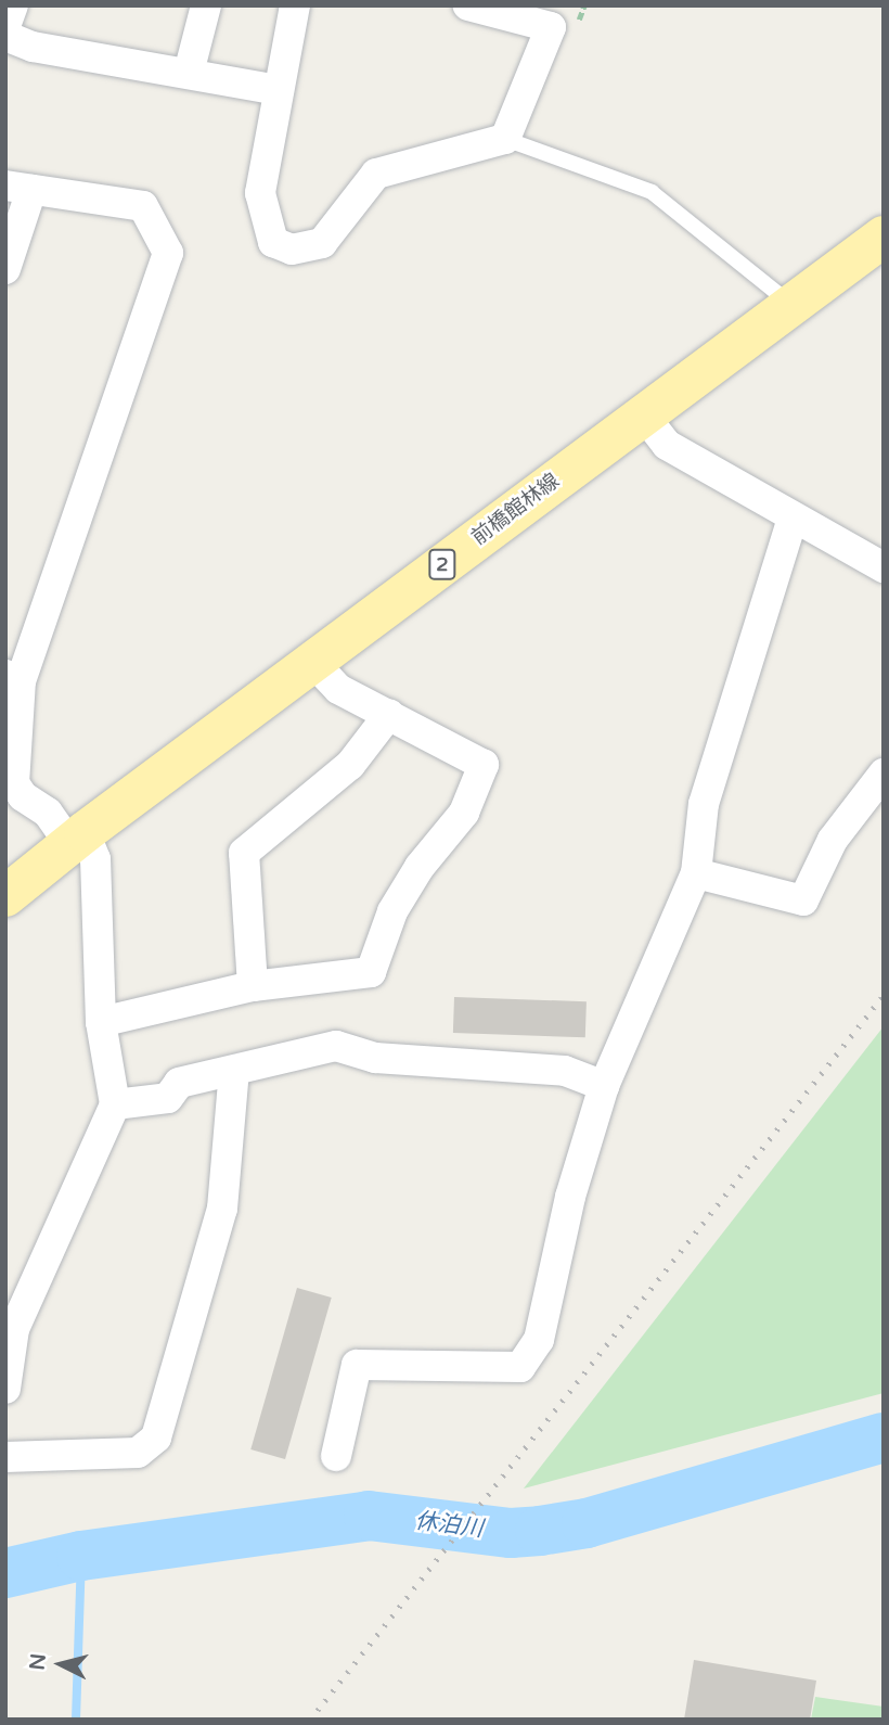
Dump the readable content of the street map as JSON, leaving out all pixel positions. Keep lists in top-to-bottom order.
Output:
{
  "streets": {
    "main road": ["前橋館林線", "2"]
  },
  "water": ["休泊川"],
  "north": "left"
}
